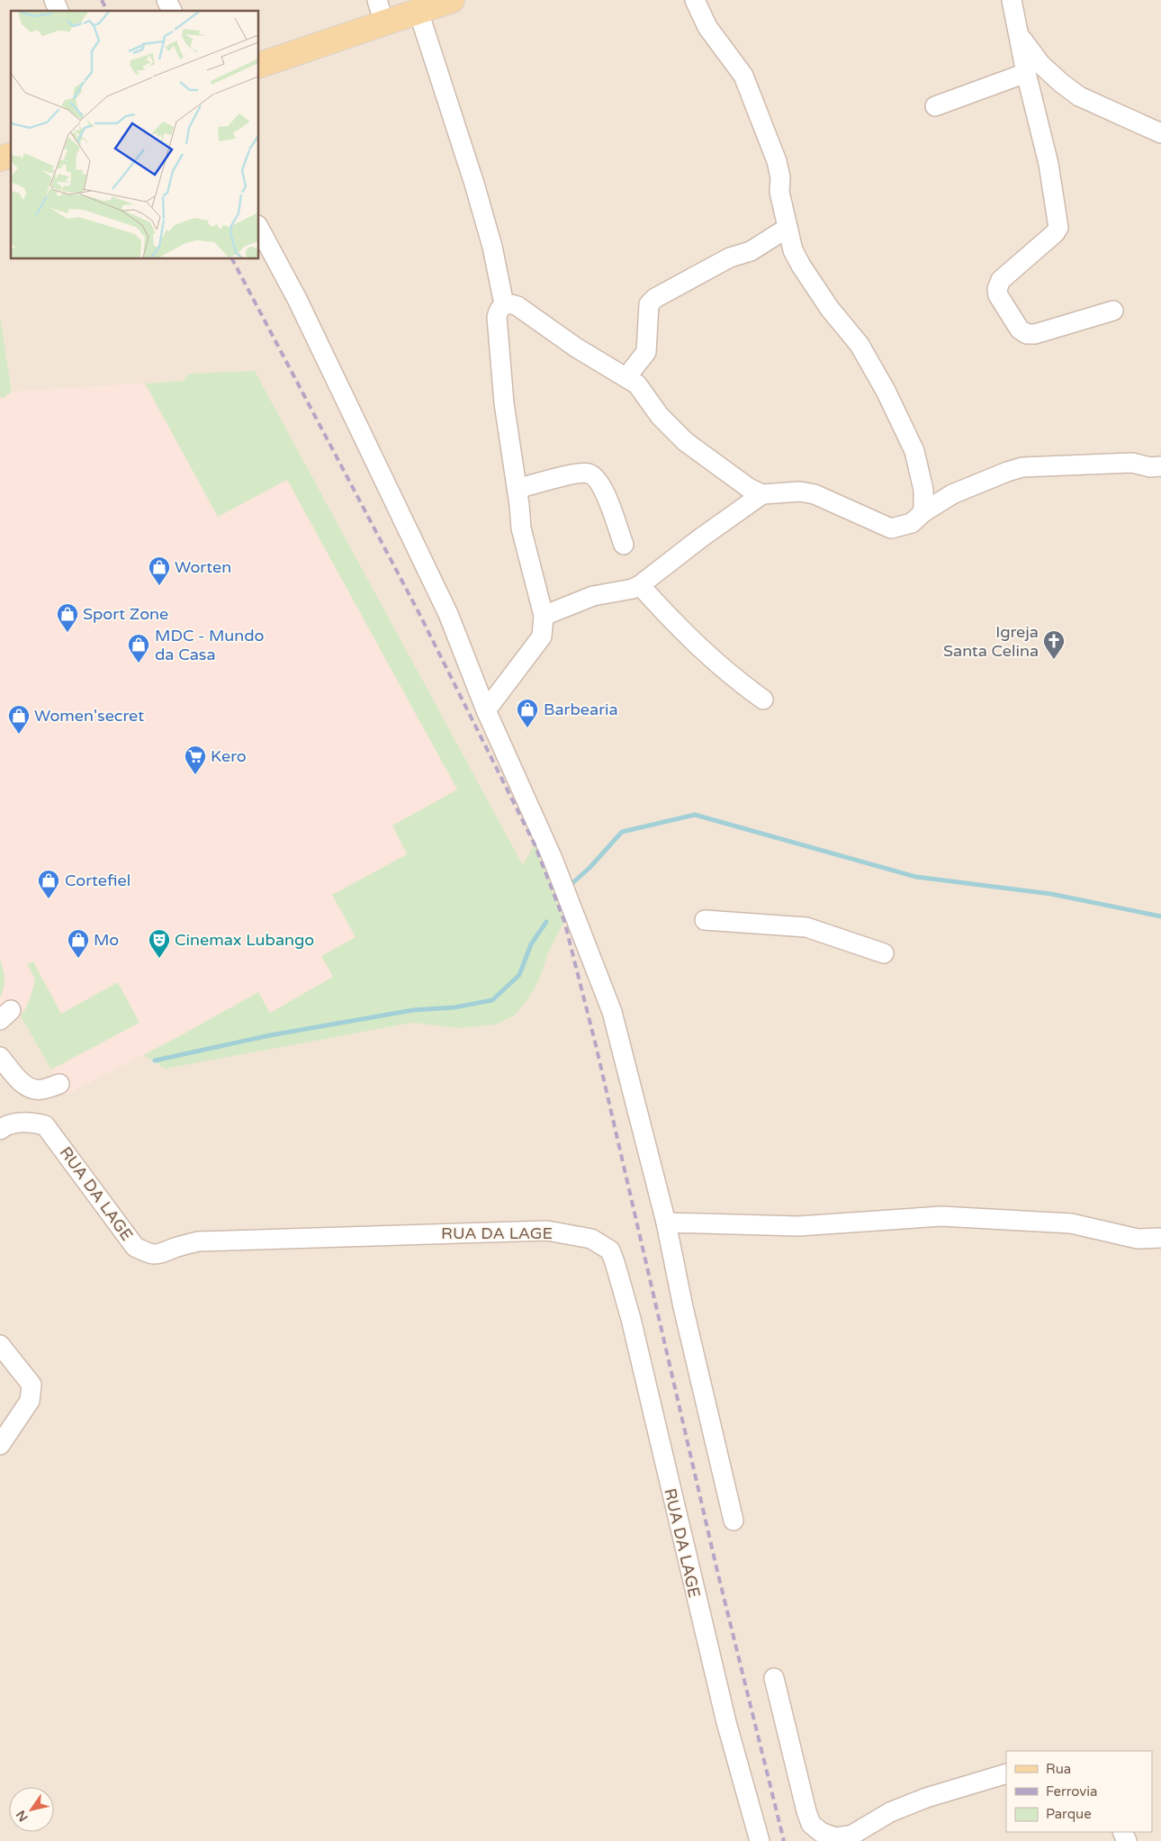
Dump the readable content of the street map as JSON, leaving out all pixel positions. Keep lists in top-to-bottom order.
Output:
{
  "streets": {
    "street": ["RUA DA LAGE"]
  },
  "places": {
    "shop": [
      "Worten",
      "Sport Zone",
      "MDC - Mundo da Casa",
      "Barbearia",
      "Women'secret",
      "Cortefiel",
      "Mo"
    ],
    "church": ["Igreja Santa Celina"],
    "supermarket": ["Kero"],
    "theatre": ["Cinemax Lubango"]
  },
  "legend": ["Rua", "Ferrovia", "Parque"],
  "north": "bottom left"
}
